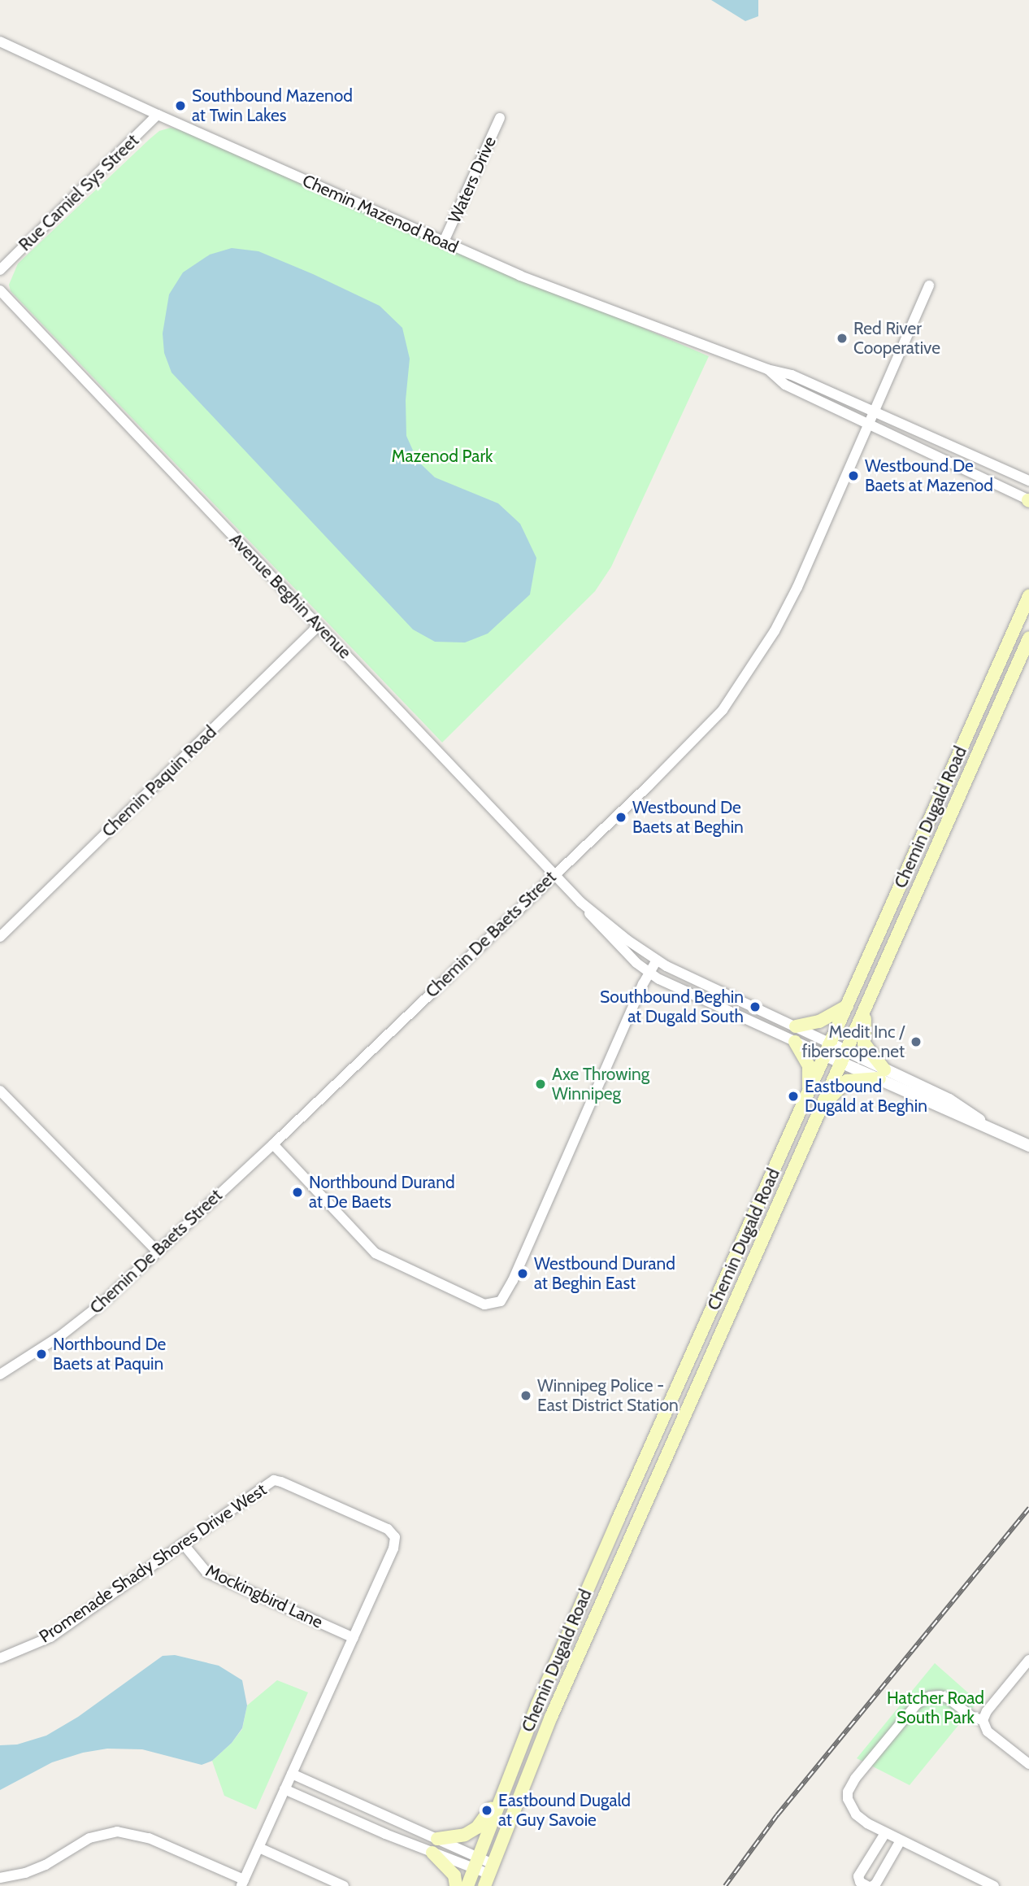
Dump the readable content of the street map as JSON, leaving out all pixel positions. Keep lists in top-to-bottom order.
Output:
{
  "streets": {
    "main road": ["Chemin Dugald Road"],
    "street": [
      "Waters Drive",
      "Rue Camiel Sys Street",
      "Chemin Mazenod Road",
      "Avenue Beghin Avenue",
      "Chemin Paquin Road",
      "Chemin De Baets Street",
      "Promenade Shady Shores Drive West",
      "Mockingbird Lane"
    ]
  },
  "crossings": [
    ["Waters Drive", "Chemin Mazenod Road"],
    ["Rue Camiel Sys Street", "Chemin Mazenod Road"],
    ["Chemin Mazenod Road", "Chemin De Baets Street"],
    ["Avenue Beghin Avenue", "Chemin Paquin Road"],
    ["Avenue Beghin Avenue", "Chemin Dugald Road"],
    ["Avenue Beghin Avenue", "Chemin De Baets Street"],
    ["Promenade Shady Shores Drive West", "Mockingbird Lane"]
  ],
  "parks": ["Mazenod Park", "Hatcher Road South Park"],
  "places": [
    "Southbound Mazenod at Twin Lakes",
    "Red River Cooperative",
    "Westbound De Baets at Mazenod",
    "Westbound De Baets at Beghin",
    "Southbound Beghin at Dugald South",
    "Medit Inc / fiberscope.net",
    "Axe Throwing Winnipeg",
    "Eastbound Dugald at Beghin",
    "Northbound Durand at De Baets",
    "Westbound Durand at Beghin East",
    "Northbound De Baets at Paquin",
    "Winnipeg Police - East District Station",
    "Eastbound Dugald at Guy Savoie"
  ]
}
